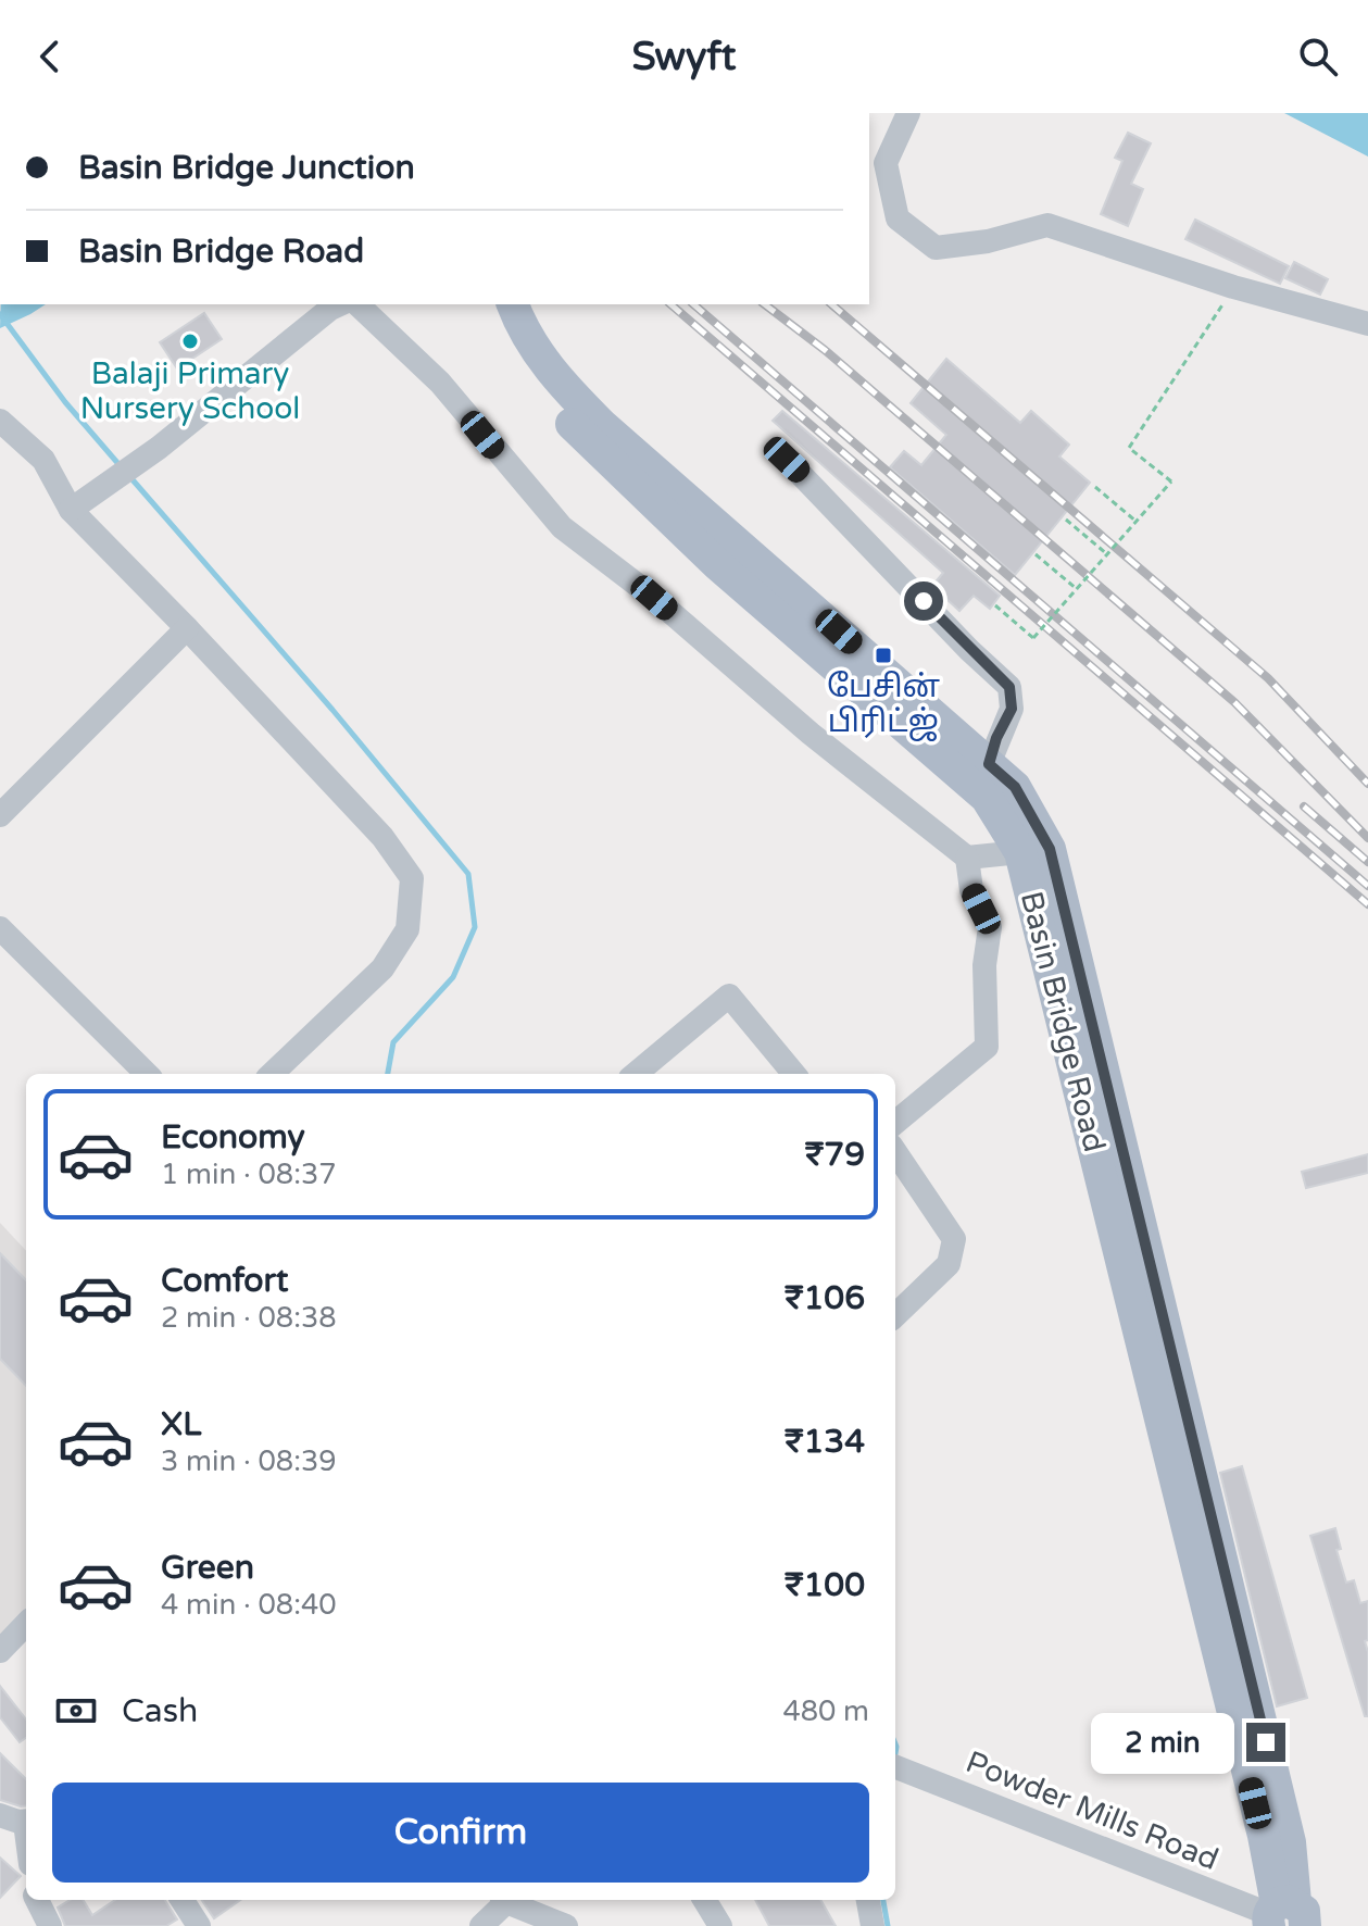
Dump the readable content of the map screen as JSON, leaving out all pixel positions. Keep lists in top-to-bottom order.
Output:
{
  "streets": {
    "main road": ["Basin Bridge Road"],
    "street": ["Powder Mills Road"]
  },
  "crossings": [
    ["Basin Bridge Road", "Powder Mills Road"]
  ],
  "places": {
    "other": ["Balaji Primary Nursery School"],
    "transit": ["பேசின் பிரிட்ஜ்"]
  },
  "page": {
    "header": "Swyft",
    "banner": ["Basin Bridge Junction", "Basin Bridge Road"],
    "list": [
      {
        "name": "Economy",
        "note": "1 min · 08:37",
        "value": "₹79"
      },
      {
        "name": "Comfort",
        "note": "2 min · 08:38",
        "value": "₹106"
      },
      {
        "name": "XL",
        "note": "3 min · 08:39",
        "value": "₹134"
      },
      {
        "name": "Green",
        "note": "4 min · 08:40",
        "value": "₹100"
      }
    ],
    "pay": ["Cash", "480 m"],
    "bubble": "2 min",
    "buttons": "Confirm"
  }
}
